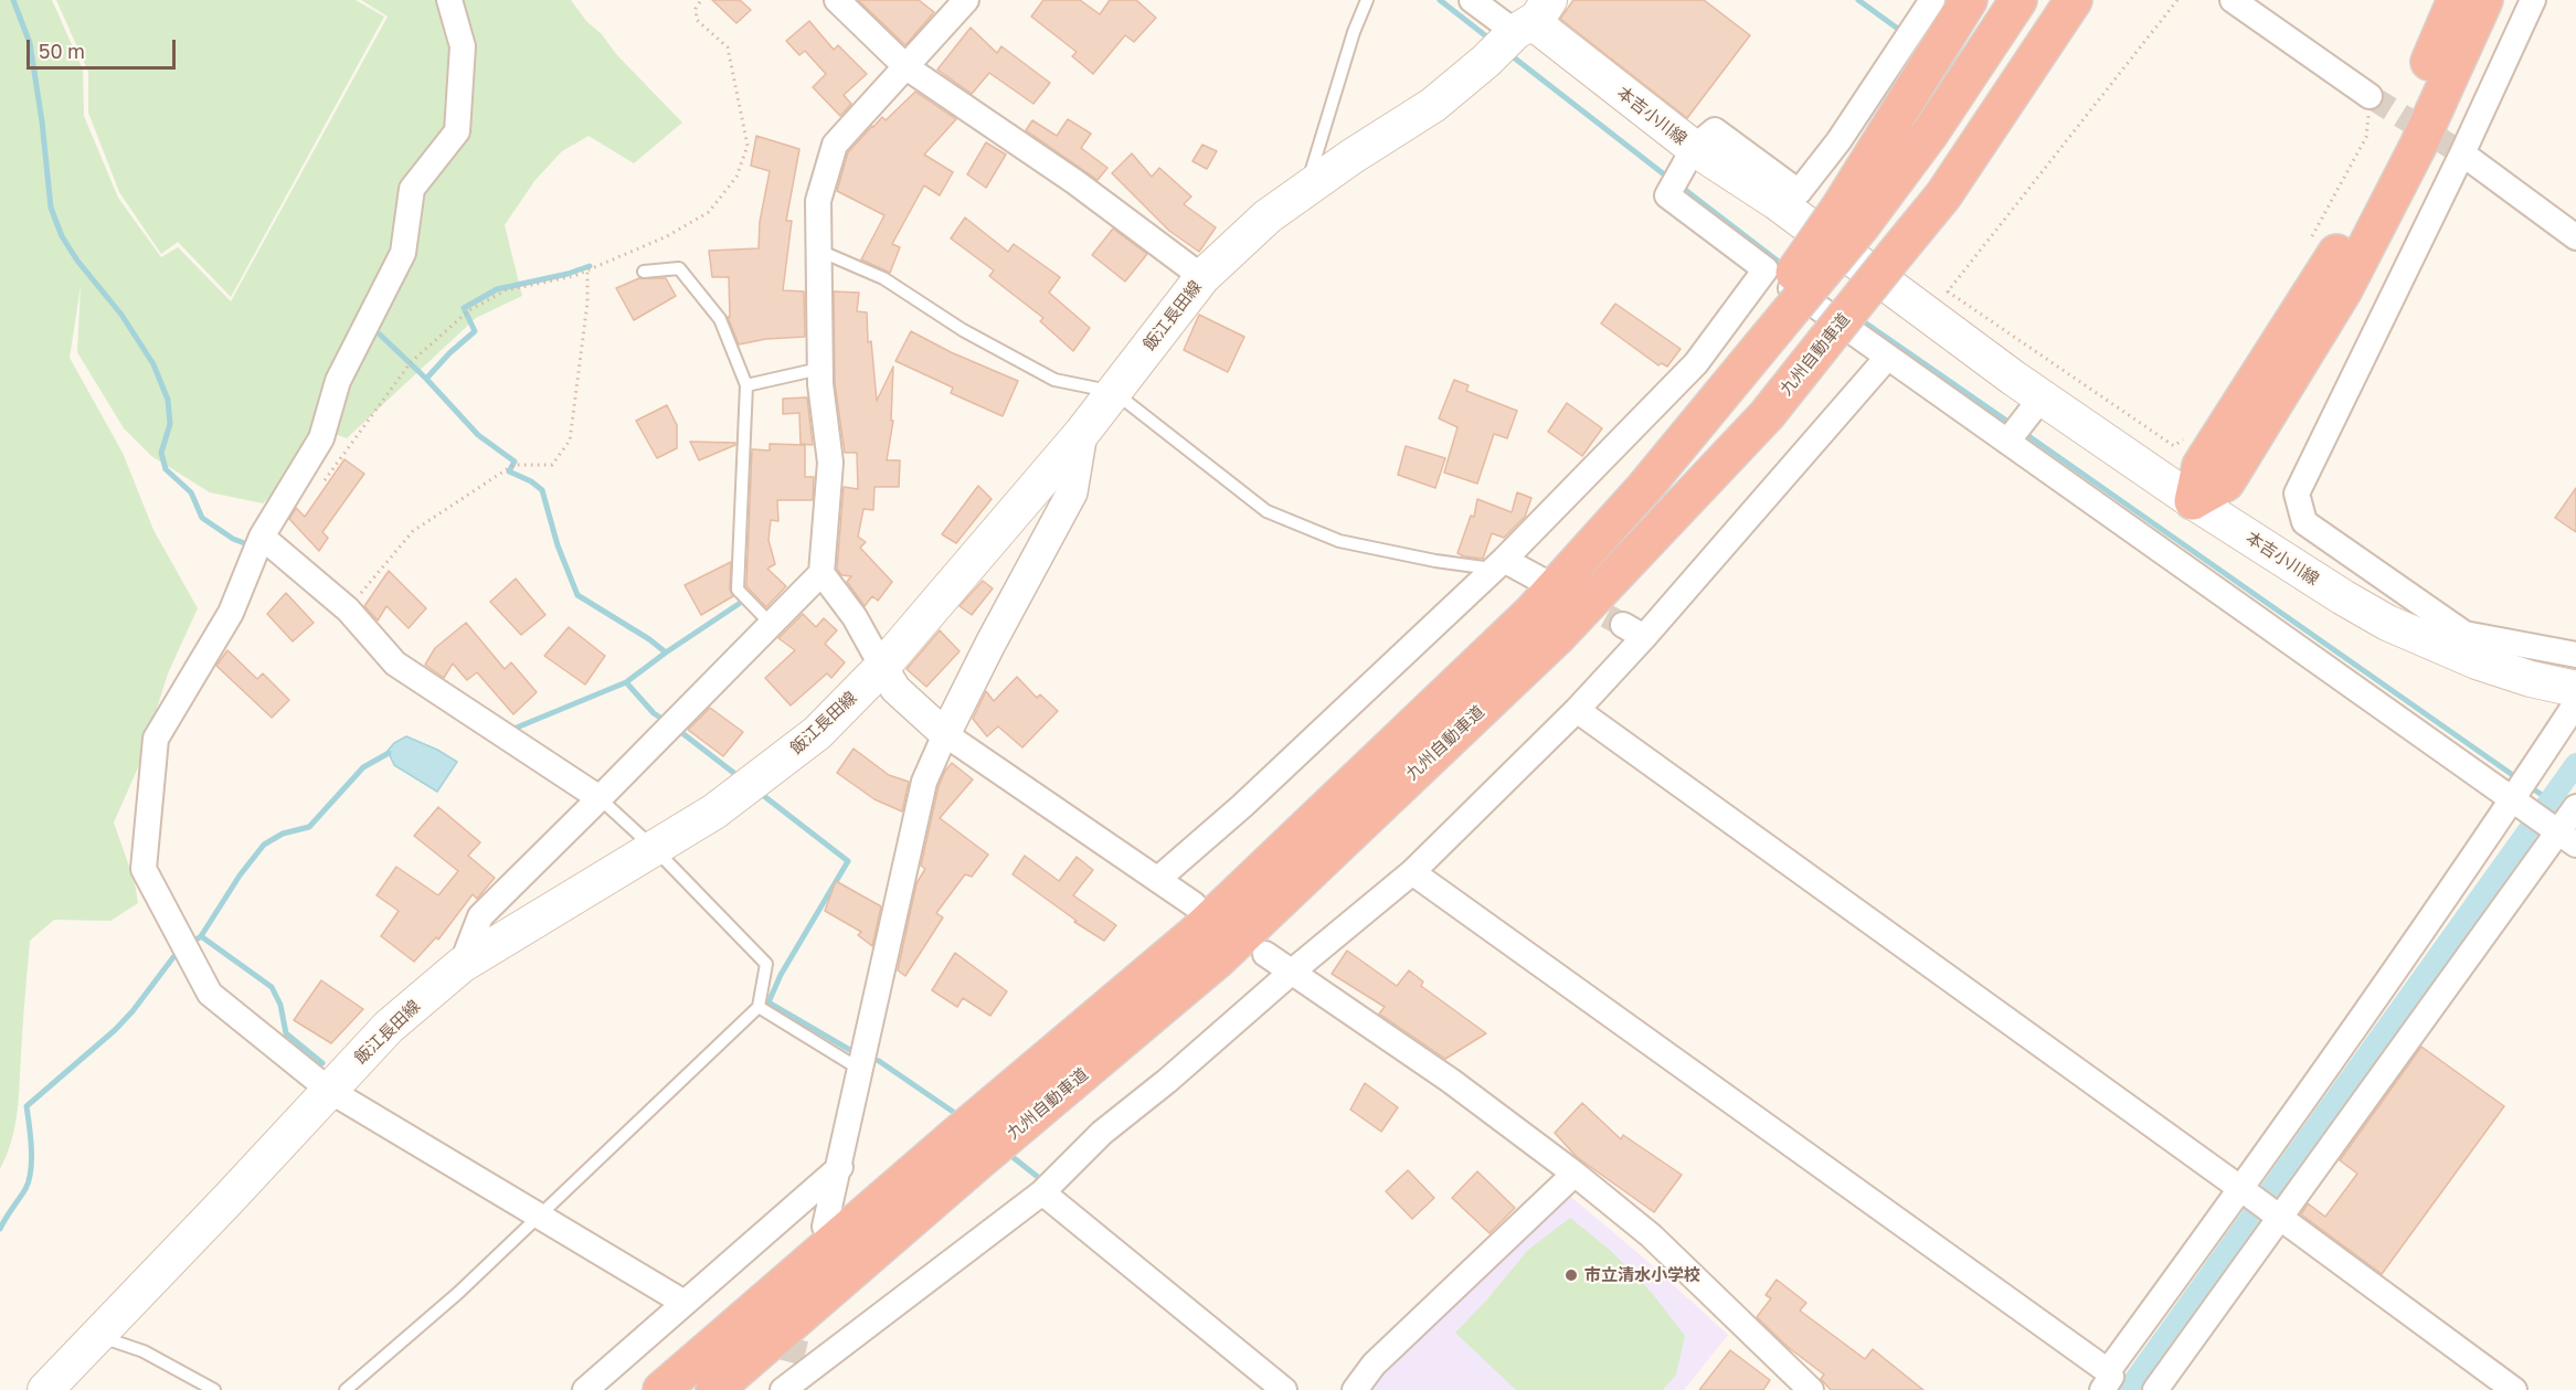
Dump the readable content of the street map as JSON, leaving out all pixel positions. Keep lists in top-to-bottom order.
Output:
{
  "streets": {
    "highway": ["九州自動車道"],
    "main road": ["本吉小川線", "飯江長田線"]
  },
  "crossings": [
    ["本吉小川線", "飯江長田線"]
  ],
  "places": ["市立清水小学校"],
  "scale_bar": "50 m"
}
